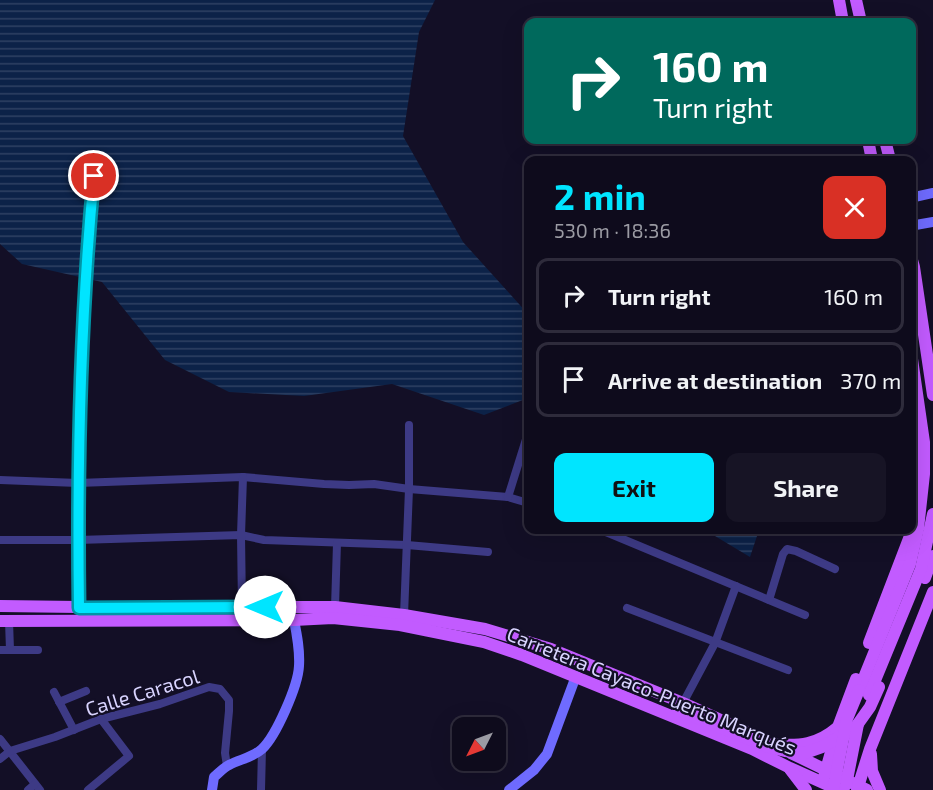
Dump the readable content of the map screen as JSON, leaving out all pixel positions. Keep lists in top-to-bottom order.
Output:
{
  "streets": {
    "main road": ["Carretera Cayaco-Puerto Marqués"],
    "street": ["Calle Caracol"]
  },
  "north": "bottom left",
  "page": {
    "turn": ["160 m", "Turn right"],
    "heading": ["2 min", "530 m · 18:36"],
    "list": [
      {
        "name": "Turn right",
        "value": "160 m"
      },
      {
        "name": "Arrive at destination",
        "value": "370 m"
      }
    ],
    "buttons": ["Exit", "Share"]
  }
}
